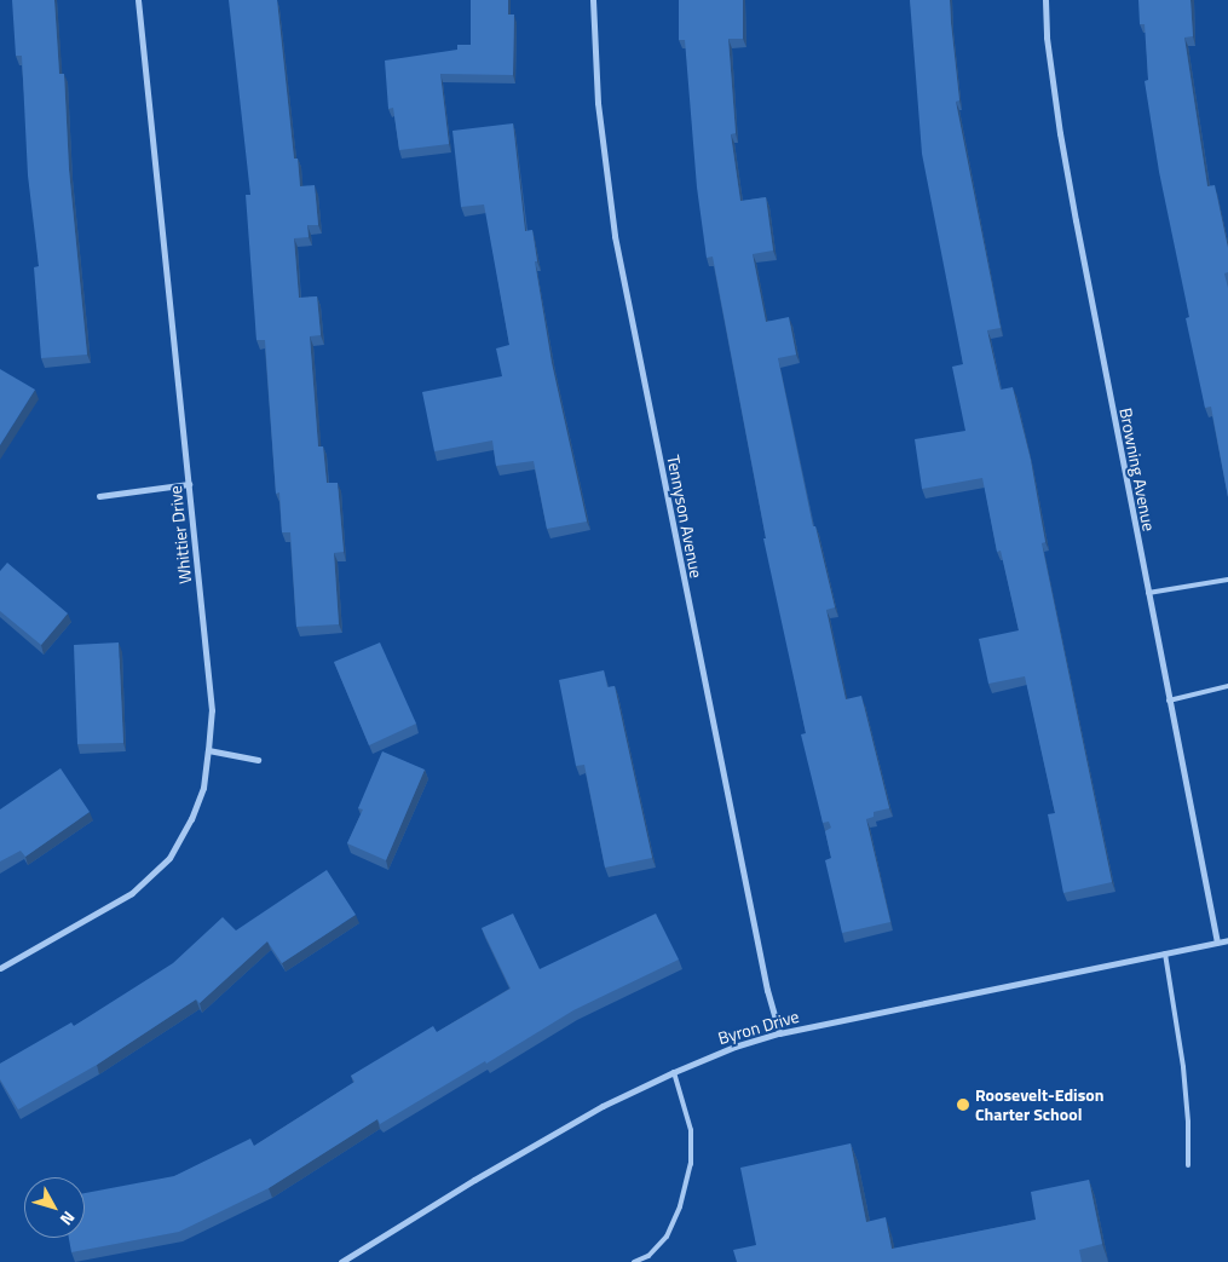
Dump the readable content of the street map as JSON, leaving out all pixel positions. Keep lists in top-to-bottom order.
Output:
{
  "streets": {
    "street": [
      "Browning Avenue",
      "Tennyson Avenue",
      "Whittier Drive",
      "Byron Drive"
    ]
  },
  "crossings": [
    ["Browning Avenue", "Byron Drive"],
    ["Tennyson Avenue", "Byron Drive"]
  ],
  "places": ["Roosevelt-Edison Charter School"],
  "north": "bottom right"
}
